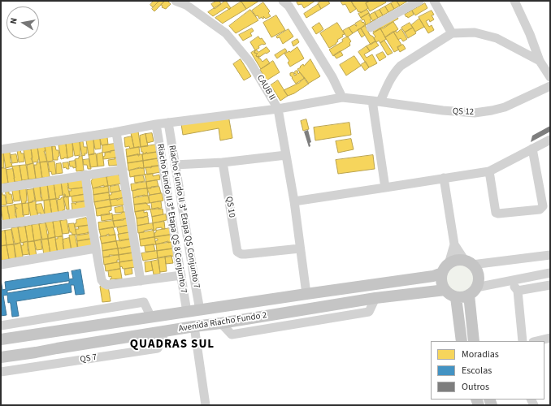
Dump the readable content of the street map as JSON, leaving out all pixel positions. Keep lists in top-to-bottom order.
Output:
{
  "streets": {
    "main road": ["Avenida Riacho Fundo 2"],
    "street": [
      "CAUB II",
      "QS 12",
      "QS 10",
      "Riacho Fundo II 3ª Etapa QS Conjunto 7",
      "Riacho Fundo II 3ª Etapa QS 8 Conjunto 7",
      "QS 7"
    ]
  },
  "crossings": [
    ["CAUB II", "QS 12"],
    ["CAUB II", "Riacho Fundo II 3ª Etapa QS Conjunto 7"],
    ["CAUB II", "Riacho Fundo II 3ª Etapa QS 8 Conjunto 7"],
    ["Riacho Fundo II 3ª Etapa QS Conjunto 7", "Avenida Riacho Fundo 2"],
    ["Riacho Fundo II 3ª Etapa QS 8 Conjunto 7", "Avenida Riacho Fundo 2"],
    ["Avenida Riacho Fundo 2", "QS 7"]
  ],
  "districts": ["QUADRAS SUL"],
  "legend": ["Moradias", "Escolas", "Outros"],
  "north": "left"
}
